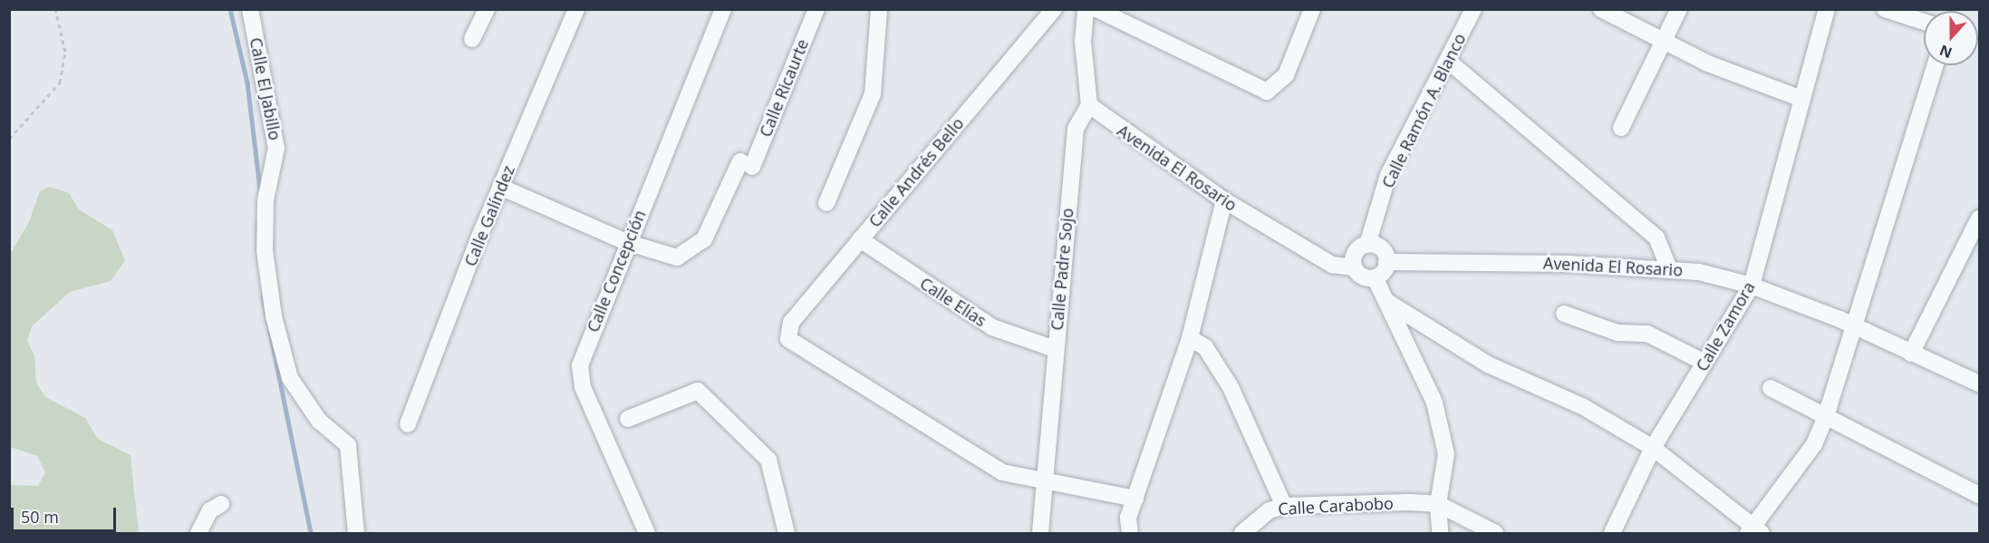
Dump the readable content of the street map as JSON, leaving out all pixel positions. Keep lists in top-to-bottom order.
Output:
{
  "streets": {
    "street": [
      "Calle Ricaurte",
      "Calle El Jabillo",
      "Calle Ramón A. Blanco",
      "Avenida El Rosario",
      "Calle Andrés Bello",
      "Calle Galíndez",
      "Calle Padre Sojo",
      "Calle Concepción",
      "Calle Elías",
      "Calle Zamora",
      "Calle Carabobo"
    ]
  },
  "crossings": [
    ["Calle Ricaurte", "Calle Galíndez"],
    ["Calle Ricaurte", "Calle Concepción"],
    ["Calle Ramón A. Blanco", "Avenida El Rosario"],
    ["Avenida El Rosario", "Calle Padre Sojo"],
    ["Avenida El Rosario", "Calle Zamora"],
    ["Calle Andrés Bello", "Calle Padre Sojo"],
    ["Calle Andrés Bello", "Calle Elías"],
    ["Calle Padre Sojo", "Calle Elías"]
  ],
  "scale_bar": "50 m",
  "north": "bottom"
}
